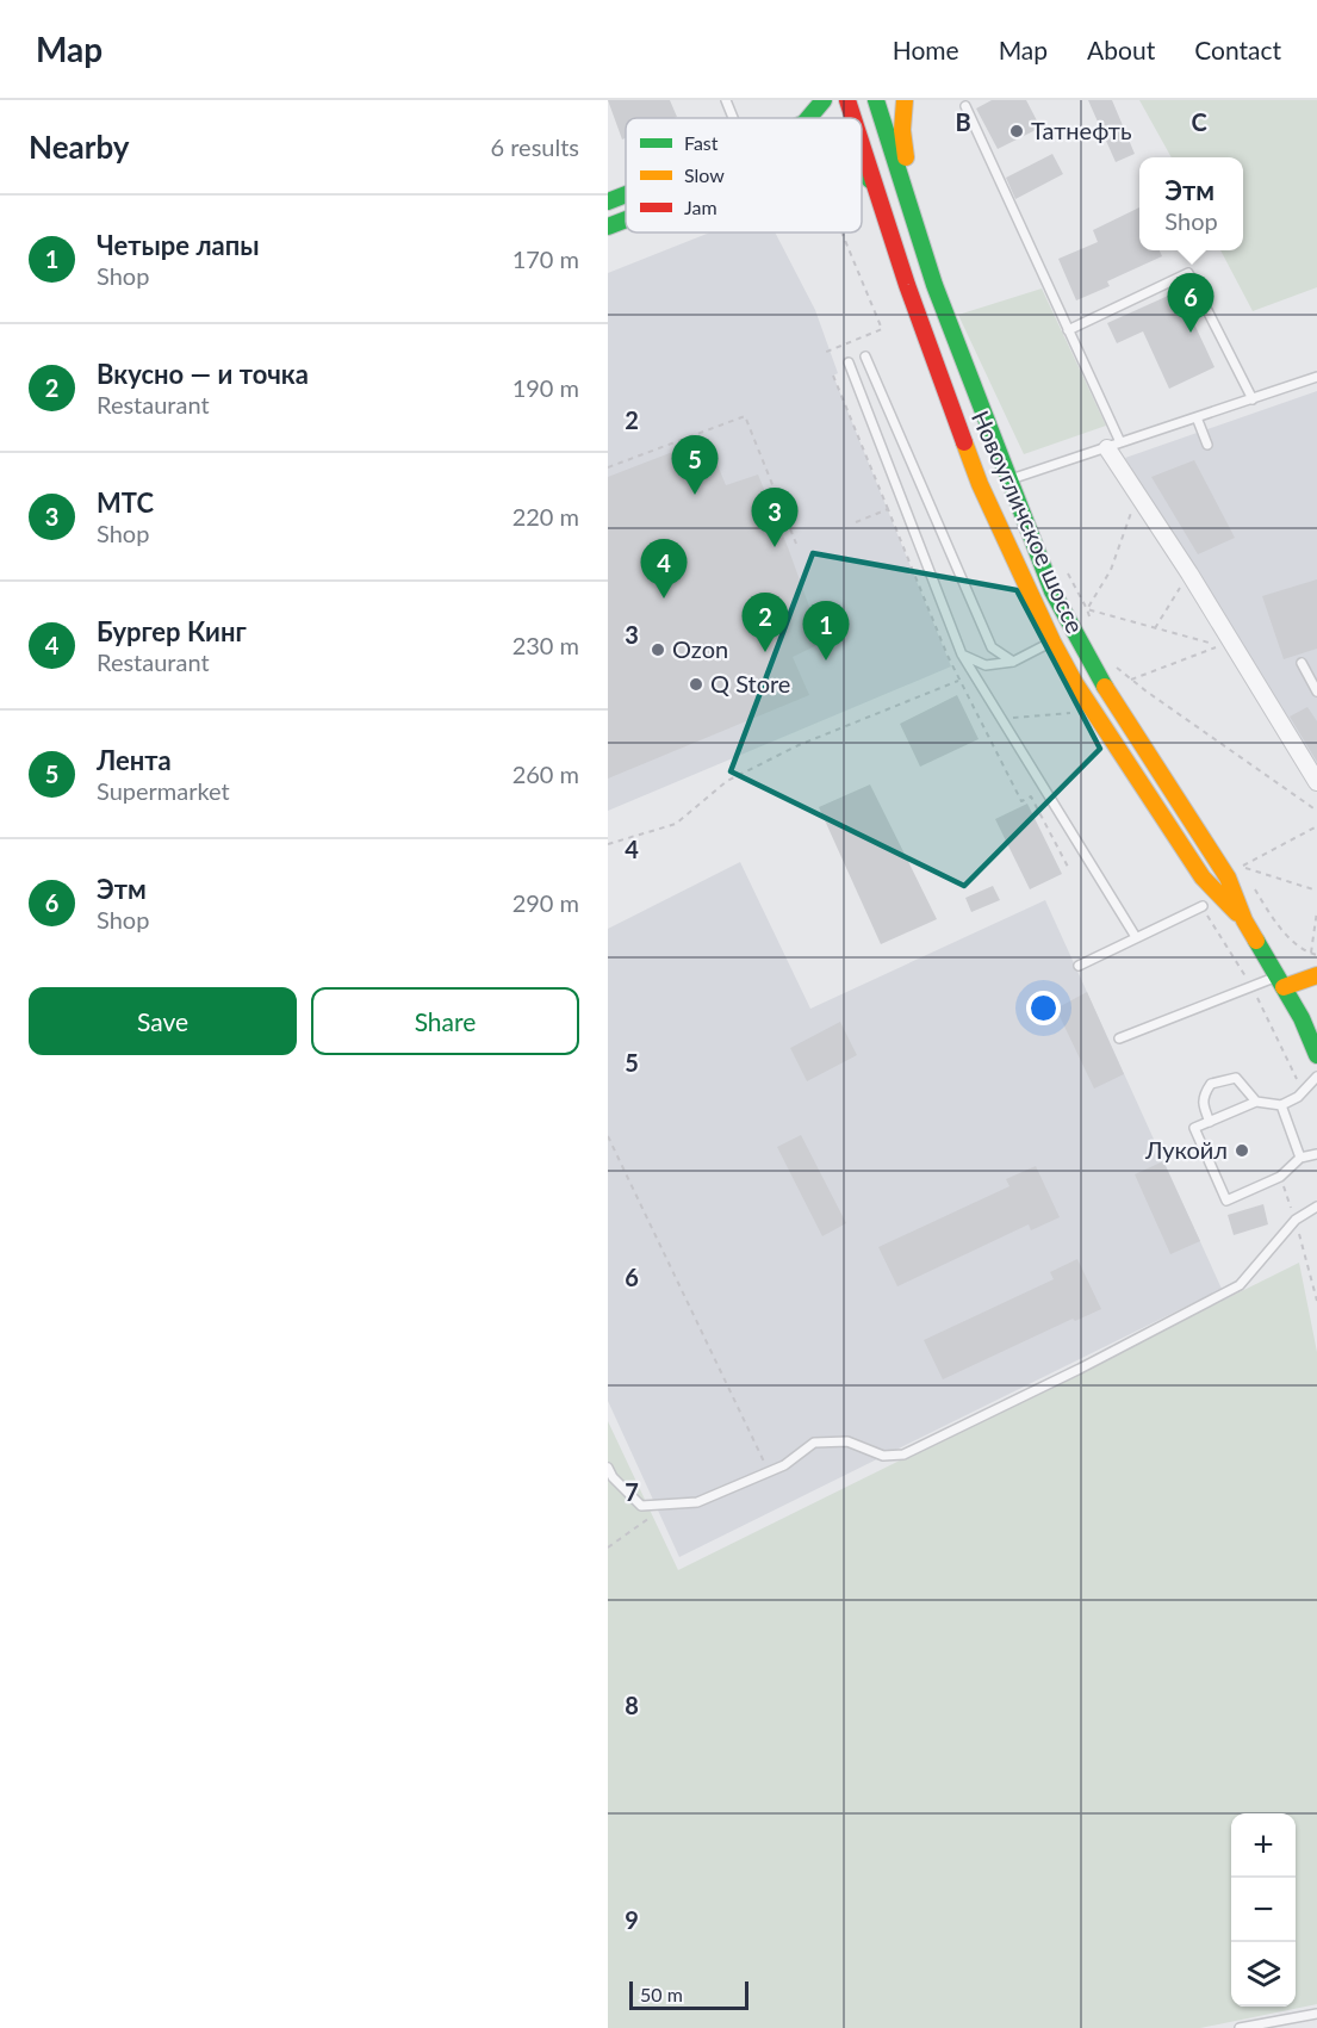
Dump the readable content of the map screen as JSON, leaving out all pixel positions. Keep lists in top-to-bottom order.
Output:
{
  "streets": {
    "main road": ["Новоугличское шоссе"]
  },
  "places": [
    "Татнефть",
    "Ozon",
    "Q Store",
    "Лукойл"
  ],
  "legend": ["Fast", "Slow", "Jam"],
  "scale_bar": "50 m",
  "page": {
    "header": "Map",
    "nav": [
      "Home",
      "Map",
      "About",
      "Contact"
    ],
    "heading": ["Nearby", "6 results"],
    "popup": ["Этм", "Shop"],
    "list": [
      {
        "mark": "1",
        "name": "Четыре лапы",
        "note": "Shop",
        "value": "170 m"
      },
      {
        "mark": "2",
        "name": "Вкусно — и точка",
        "note": "Restaurant",
        "value": "190 m"
      },
      {
        "mark": "3",
        "name": "МТС",
        "note": "Shop",
        "value": "220 m"
      },
      {
        "mark": "4",
        "name": "Бургер Кинг",
        "note": "Restaurant",
        "value": "230 m"
      },
      {
        "mark": "5",
        "name": "Лента",
        "note": "Supermarket",
        "value": "260 m"
      },
      {
        "mark": "6",
        "name": "Этм",
        "note": "Shop",
        "value": "290 m"
      }
    ],
    "pins": [
      "6",
      "5",
      "3",
      "4",
      "2",
      "1"
    ],
    "buttons": ["Save", "Share"],
    "map_buttons": ["+", "−"],
    "scale": "50 m"
  },
  "grid": {
    "columns": ["B", "C"],
    "rows": [
      "2",
      "3",
      "4",
      "5",
      "6",
      "7",
      "8",
      "9"
    ]
  }
}
